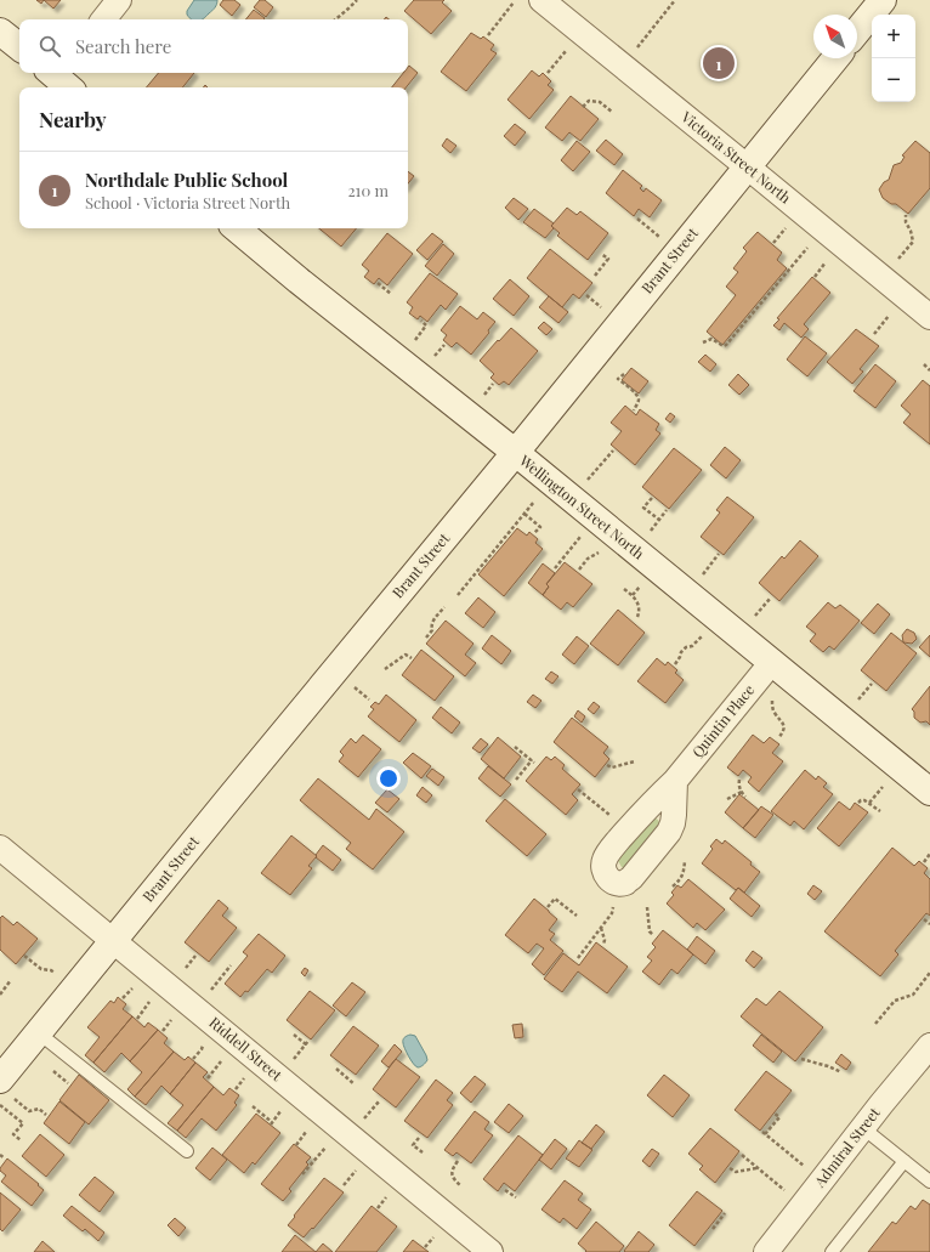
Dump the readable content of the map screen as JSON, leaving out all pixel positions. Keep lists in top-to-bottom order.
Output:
{
  "streets": {
    "street": [
      "Victoria Street North",
      "Brant Street",
      "Wellington Street North",
      "Quintin Place",
      "Riddell Street",
      "Admiral Street"
    ]
  },
  "crossings": [
    ["Victoria Street North", "Brant Street"],
    ["Brant Street", "Wellington Street North"],
    ["Brant Street", "Riddell Street"],
    ["Wellington Street North", "Quintin Place"]
  ],
  "north": "top left",
  "page": {
    "map_buttons": ["+", "−"],
    "search": "Search here",
    "pins": "1",
    "heading": "Nearby",
    "list": [
      {
        "mark": "1",
        "name": "Northdale Public School",
        "note": "School · Victoria Street North",
        "value": "210 m"
      }
    ]
  }
}
